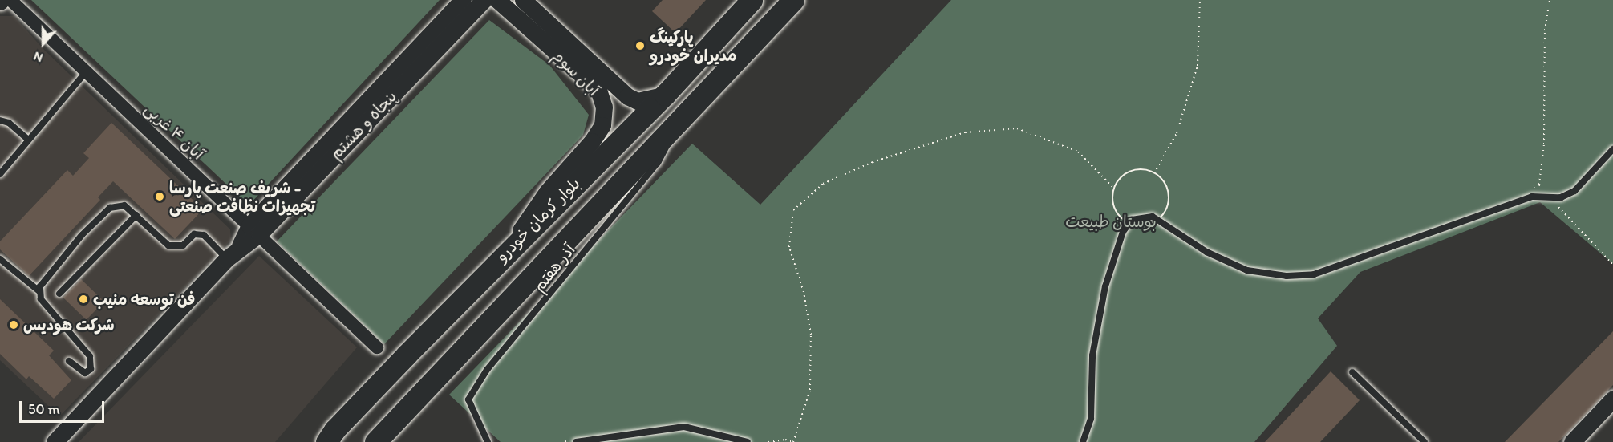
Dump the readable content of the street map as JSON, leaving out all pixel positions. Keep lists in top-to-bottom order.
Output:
{
  "streets": {
    "main road": ["بلوار کرمان خودرو"],
    "street": ["آبان سوم", "پنجاه و هشتم", "آبان ۴ غربی"],
    "lane": ["آذر هفتم"]
  },
  "crossings": [
    ["آبان سوم", "بلوار کرمان خودرو"],
    ["پنجاه و هشتم", "آبان ۴ غربی"],
    ["بلوار کرمان خودرو", "آذر هفتم"]
  ],
  "parks": ["بوستان طبیعت"],
  "places": [
    "پارکینگ مدیران خودرو",
    "شریف صنعت پارسا - تجهیزات نظافت صنعتی",
    "فن توسعه منیب",
    "شرکت هودیس"
  ],
  "scale_bar": "50 m",
  "north": "bottom"
}
